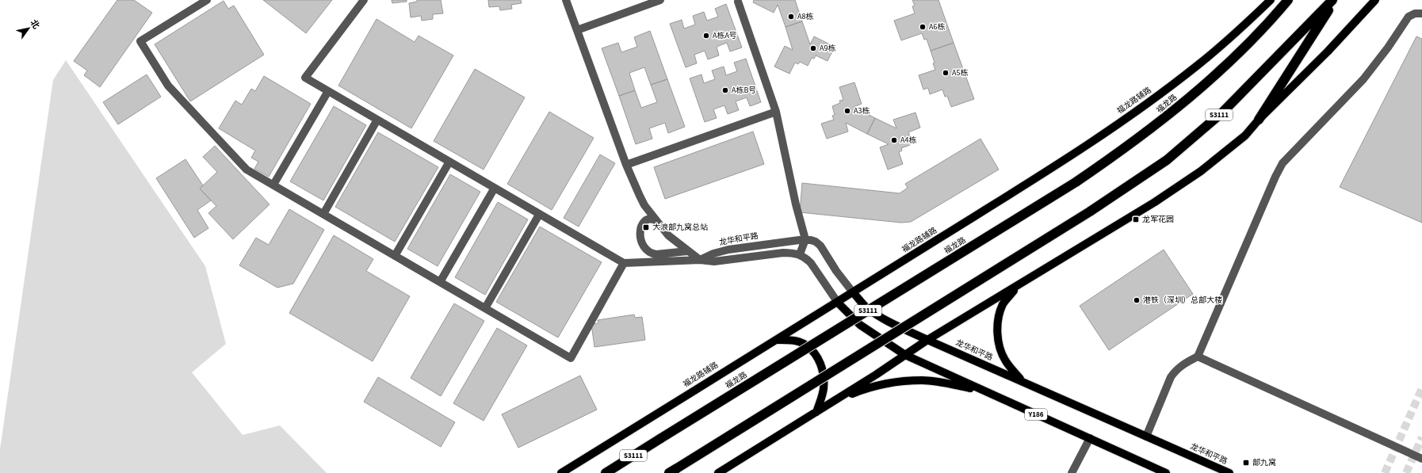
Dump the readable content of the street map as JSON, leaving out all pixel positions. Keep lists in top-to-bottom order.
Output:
{
  "streets": {
    "highway": ["福龙路", "S3111"],
    "main road": ["福龙路辅路", "龙华和平路", "Y186"]
  },
  "crossings": [
    ["福龙路辅路", "龙华和平路"],
    ["福龙路辅路", "Y186"]
  ],
  "places": {
    "other": [
      "A8栋",
      "A6栋",
      "A栋A号",
      "A9栋",
      "A5栋",
      "A栋B号",
      "A3栋",
      "A4栋",
      "港铁（深圳）总部大楼"
    ],
    "transit": ["龙军花园", "大浪部九窝总站", "部九窝"]
  },
  "north": "top right"
}
